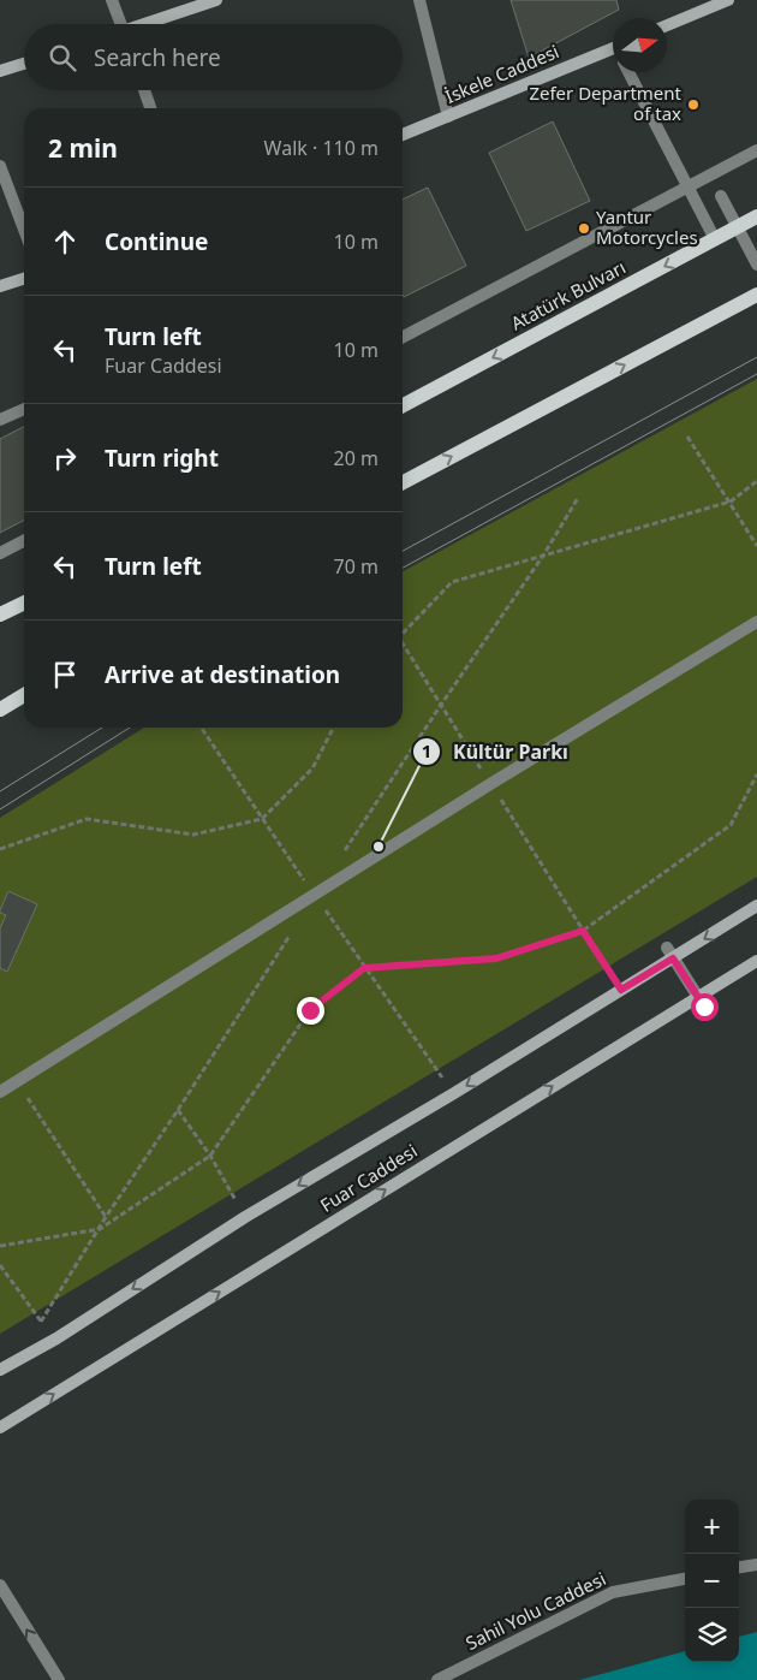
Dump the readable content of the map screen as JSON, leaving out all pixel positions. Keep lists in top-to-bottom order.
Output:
{
  "streets": {
    "main road": ["İskele Caddesi", "Atatürk Bulvarı", "Fuar Caddesi"],
    "street": ["Sahil Yolu Caddesi"]
  },
  "places": ["Zefer Department of tax", "Yantur Motorcycles", "Kültür Parkı"],
  "north": "right",
  "page": {
    "search": "Search here",
    "heading": ["2 min", "Walk · 110 m"],
    "list": [
      ["Continue", "10 m"],
      ["Turn left", "Fuar Caddesi", "10 m"],
      ["Turn right", "20 m"],
      ["Turn left", "70 m"],
      "Arrive at destination"
    ],
    "map_buttons": ["+", "−"]
  }
}
